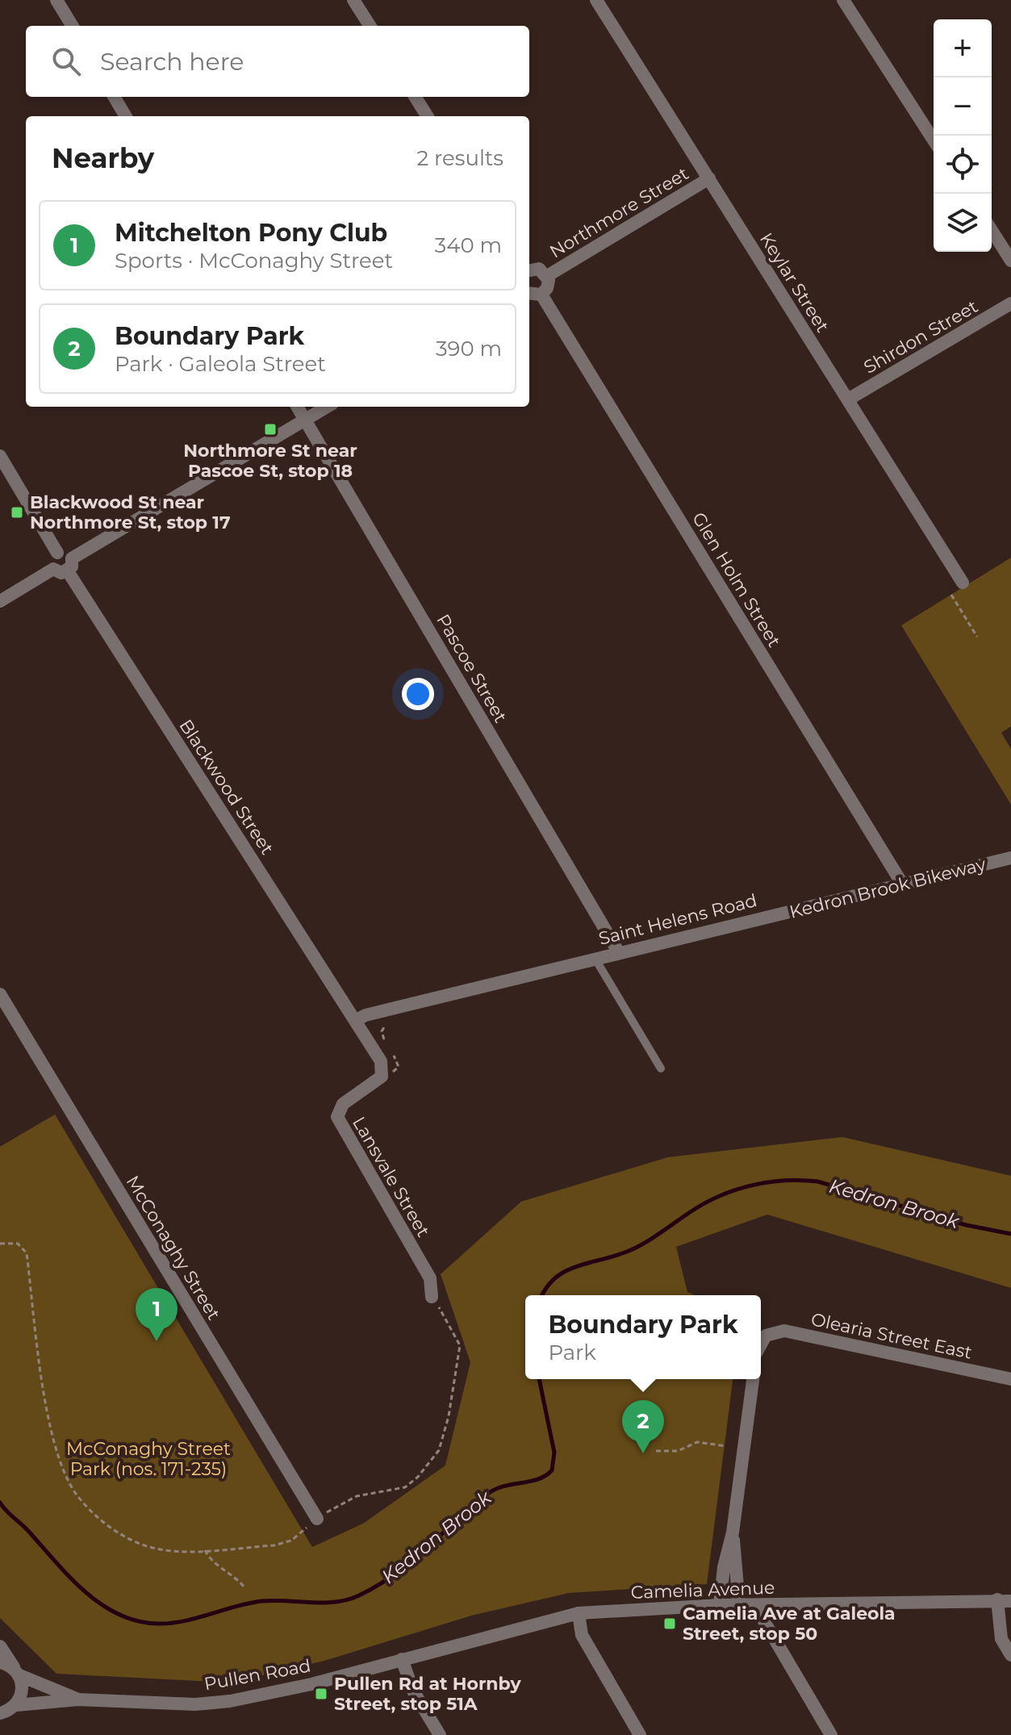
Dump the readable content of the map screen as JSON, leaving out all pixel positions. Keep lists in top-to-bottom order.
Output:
{
  "streets": {
    "street": [
      "Northmore Street",
      "Keylar Street",
      "Shirdon Street",
      "Glen Holm Street",
      "Pascoe Street",
      "Blackwood Street",
      "Saint Helens Road",
      "Lansvale Street",
      "McConaghy Street",
      "Olearia Street East",
      "Camelia Avenue",
      "Pullen Road"
    ]
  },
  "crossings": [
    ["Northmore Street", "Keylar Street"],
    ["Keylar Street", "Shirdon Street"],
    ["Glen Holm Street", "Saint Helens Road"],
    ["Pascoe Street", "Saint Helens Road"],
    ["Blackwood Street", "Saint Helens Road"],
    ["Camelia Avenue", "Pullen Road"]
  ],
  "water": ["Kedron Brook"],
  "parks": ["McConaghy Street Park (nos. 171-235)"],
  "places": {
    "transit": [
      "Northmore St near Pascoe St, stop 18",
      "Blackwood St near Northmore St, stop 17",
      "Camelia Ave at Galeola Street, stop 50",
      "Pullen Rd at Hornby Street, stop 51A"
    ]
  },
  "page": {
    "map_buttons": ["+", "−"],
    "search": "Search here",
    "heading": ["Nearby", "2 results"],
    "list": [
      {
        "mark": "1",
        "name": "Mitchelton Pony Club",
        "note": "Sports · McConaghy Street",
        "value": "340 m"
      },
      {
        "mark": "2",
        "name": "Boundary Park",
        "note": "Park · Galeola Street",
        "value": "390 m"
      }
    ],
    "pins": ["1", "2"],
    "popup": ["Boundary Park", "Park"]
  }
}
